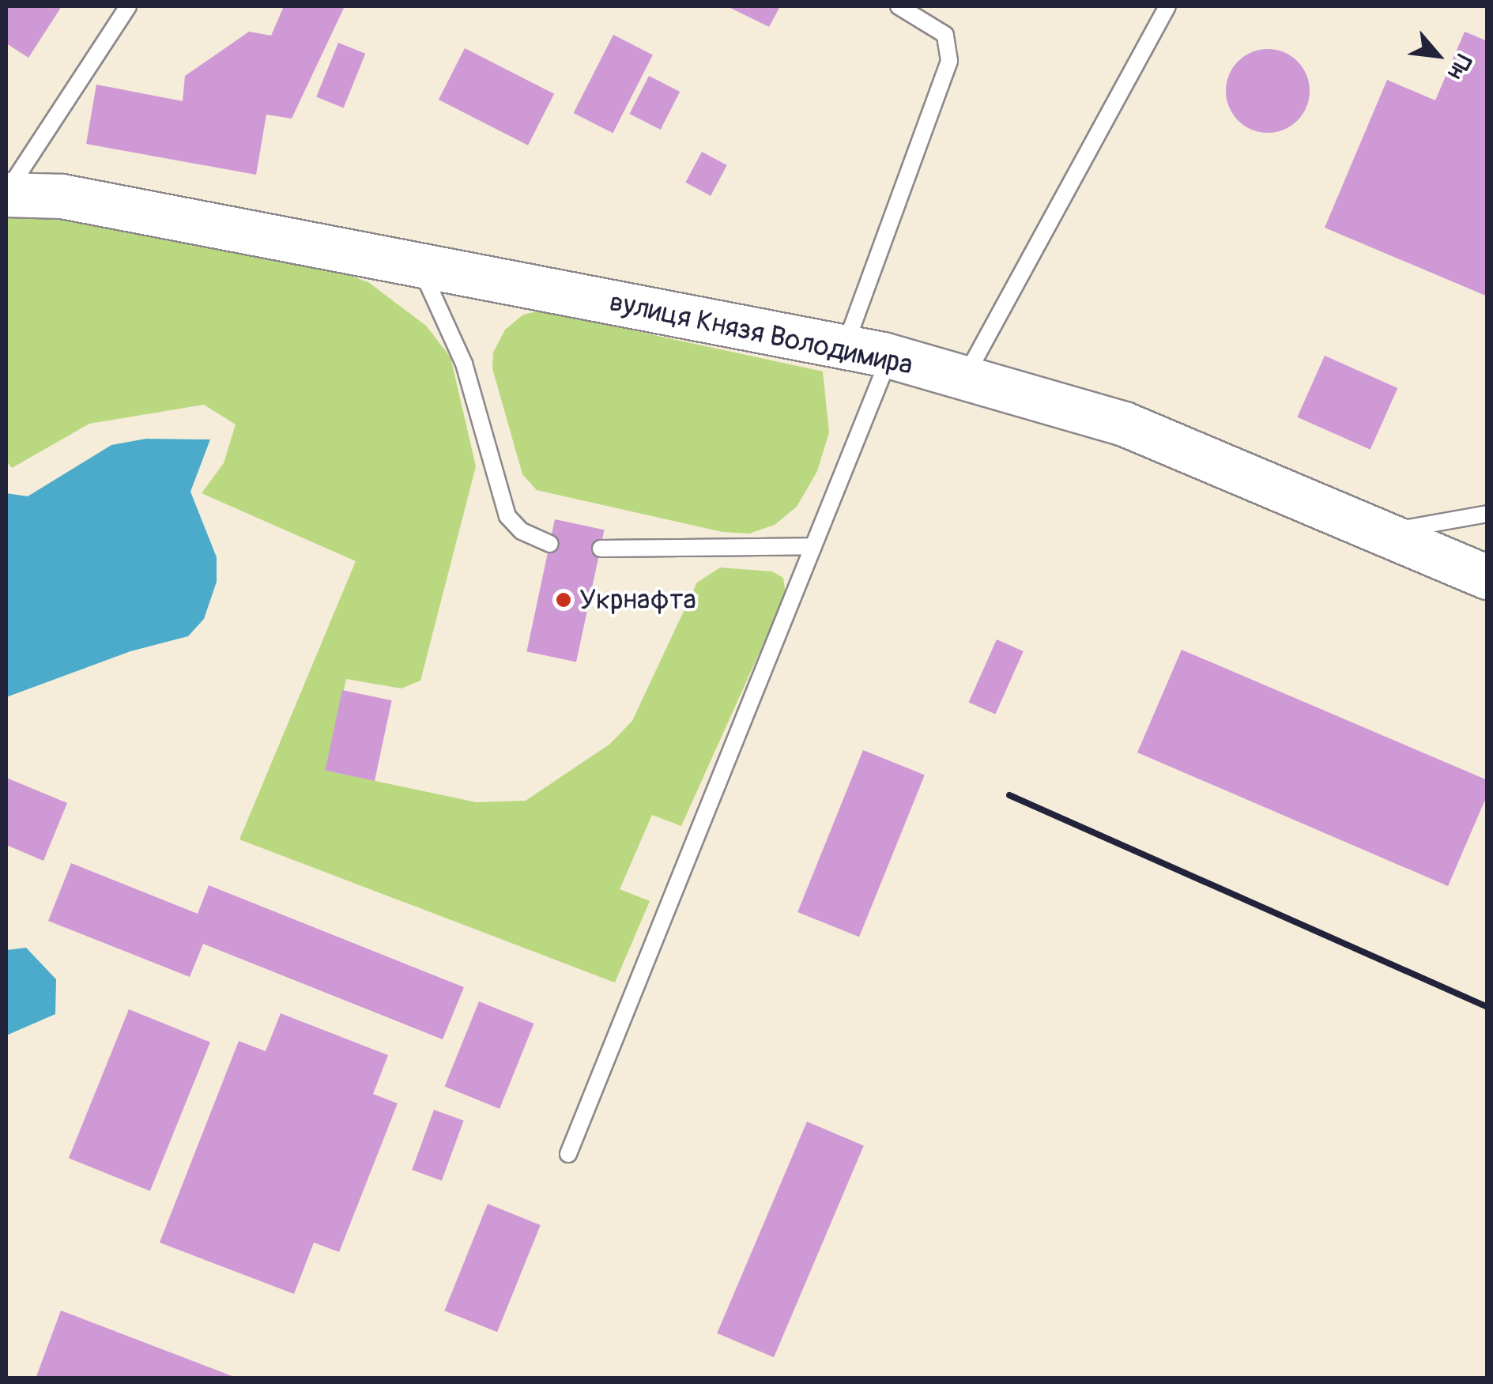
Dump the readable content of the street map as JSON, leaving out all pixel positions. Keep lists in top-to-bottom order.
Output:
{
  "streets": {
    "main road": ["вулиця Князя Володимира"]
  },
  "places": ["Укрнафта"],
  "north": "bottom right"
}
